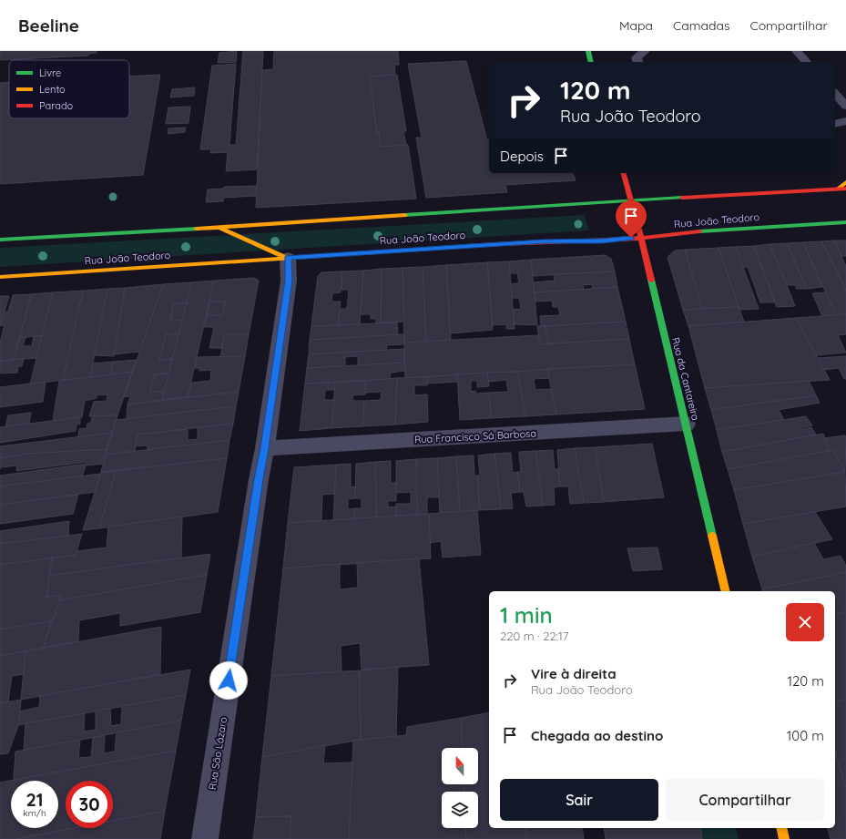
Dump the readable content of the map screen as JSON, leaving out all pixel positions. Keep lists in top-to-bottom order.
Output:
{
  "streets": {
    "main road": ["Rua João Teodoro", "Rua da Cantareira"],
    "street": ["Rua Francisco Sá Barbosa", "Rua São Lázaro"]
  },
  "crossings": [
    ["Rua João Teodoro", "Rua da Cantareira"],
    ["Rua João Teodoro", "Rua São Lázaro"],
    ["Rua da Cantareira", "Rua Francisco Sá Barbosa"],
    ["Rua Francisco Sá Barbosa", "Rua São Lázaro"]
  ],
  "legend": ["Livre", "Lento", "Parado"],
  "north": "top",
  "page": {
    "header": "Beeline",
    "nav": ["Mapa", "Camadas", "Compartilhar"],
    "turn": ["120 m", "Rua João Teodoro"],
    "then": "Depois",
    "heading": ["1 min", "220 m · 22:17"],
    "list": [
      {
        "name": "Vire à direita",
        "note": "Rua João Teodoro",
        "value": "120 m"
      },
      {
        "name": "Chegada ao destino",
        "value": "100 m"
      }
    ],
    "buttons": ["Sair", "Compartilhar"],
    "speed": "21 km/h",
    "limit": "30"
  }
}
